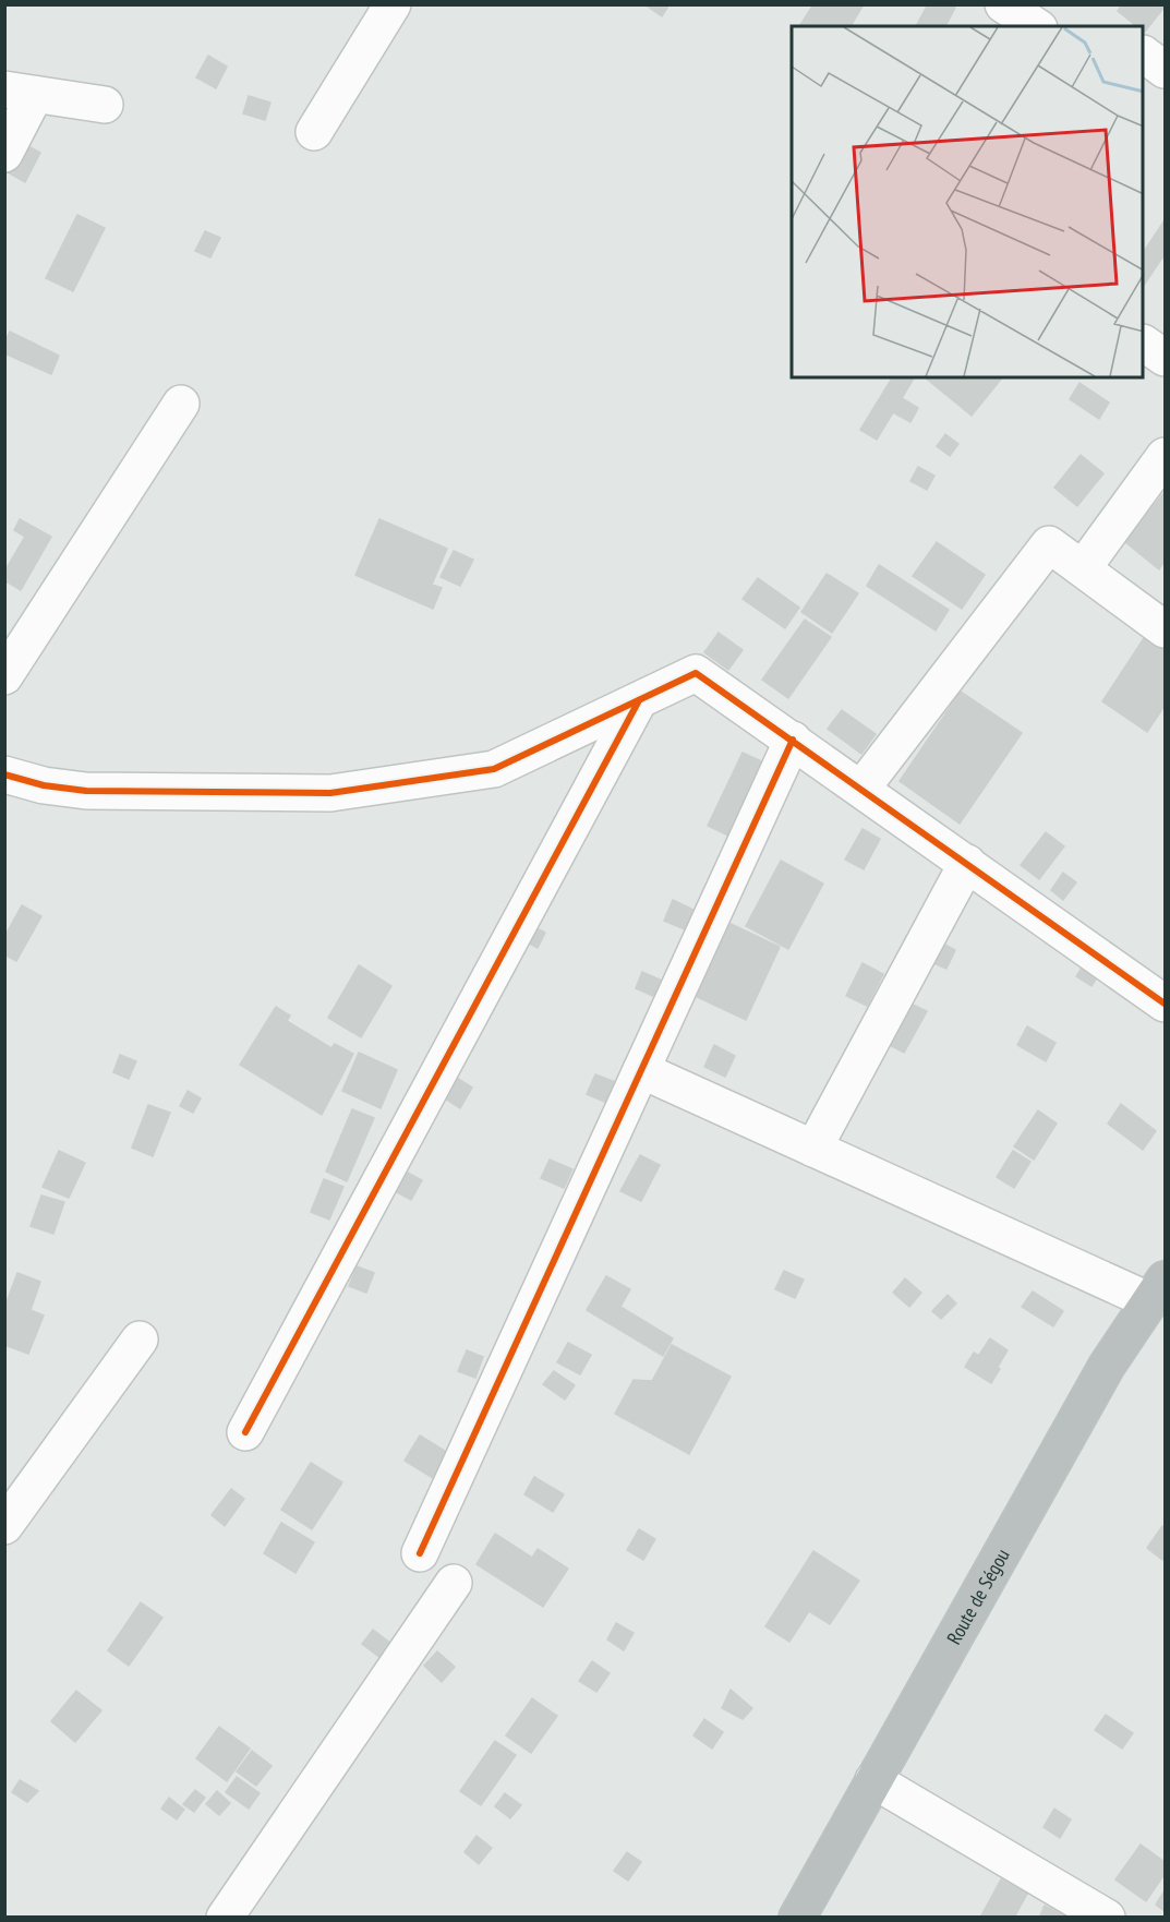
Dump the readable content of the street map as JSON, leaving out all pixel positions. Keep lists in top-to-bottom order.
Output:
{
  "streets": {
    "highway": ["Route de Ségou"]
  }
}
